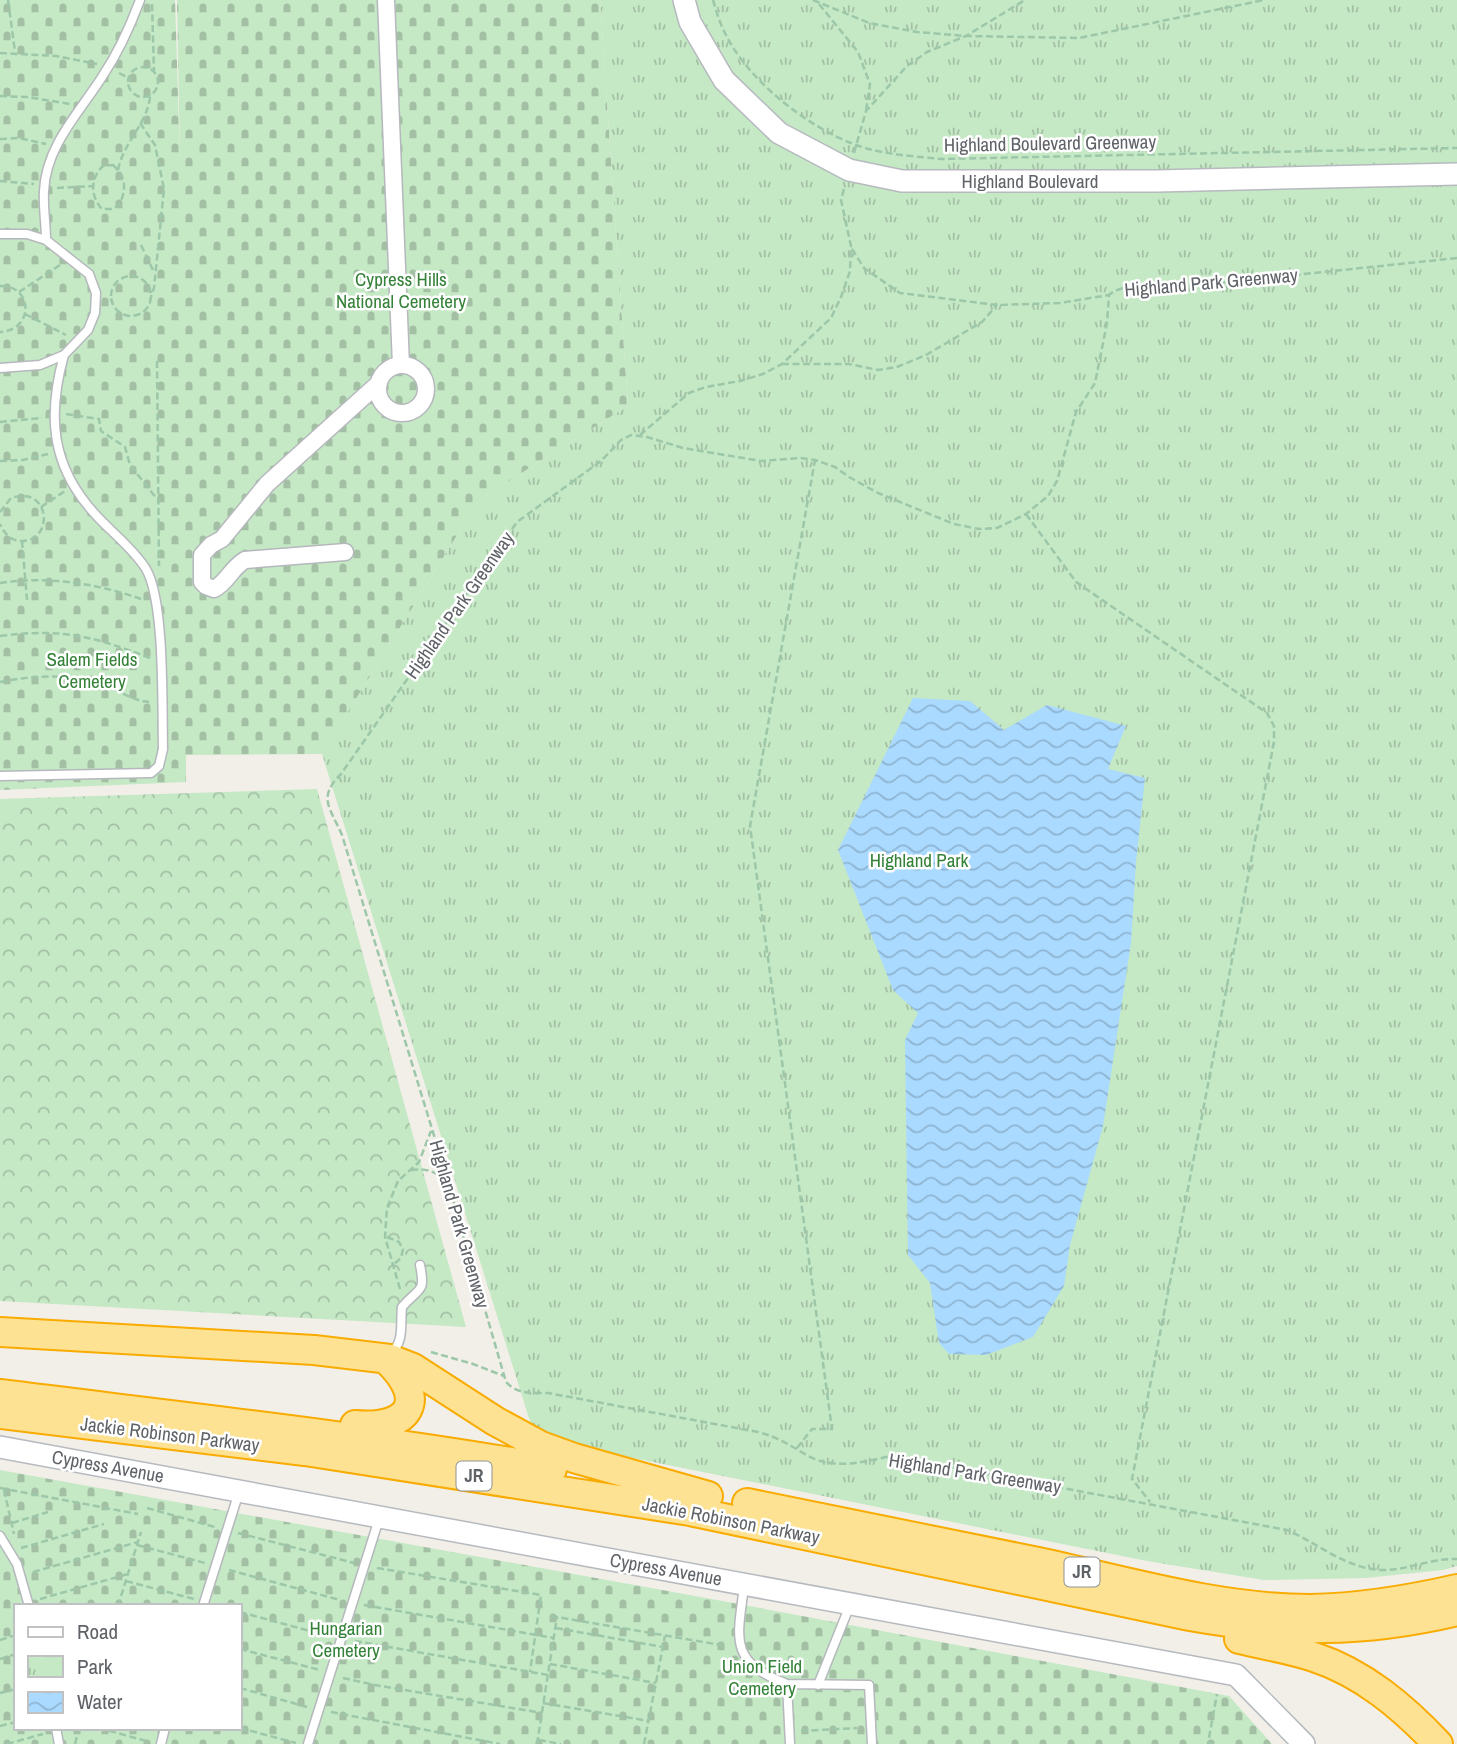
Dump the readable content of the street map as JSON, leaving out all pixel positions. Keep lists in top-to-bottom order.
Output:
{
  "streets": {
    "highway": ["Jackie Robinson Parkway", "JR"],
    "street": ["Highland Boulevard", "Cypress Avenue"],
    "path": ["Highland Boulevard Greenway", "Highland Park Greenway"]
  },
  "parks": [
    "Cypress Hills National Cemetery",
    "Salem Fields Cemetery",
    "Highland Park",
    "Hungarian Cemetery",
    "Union Field Cemetery"
  ],
  "legend": ["Road", "Park", "Water"]
}
